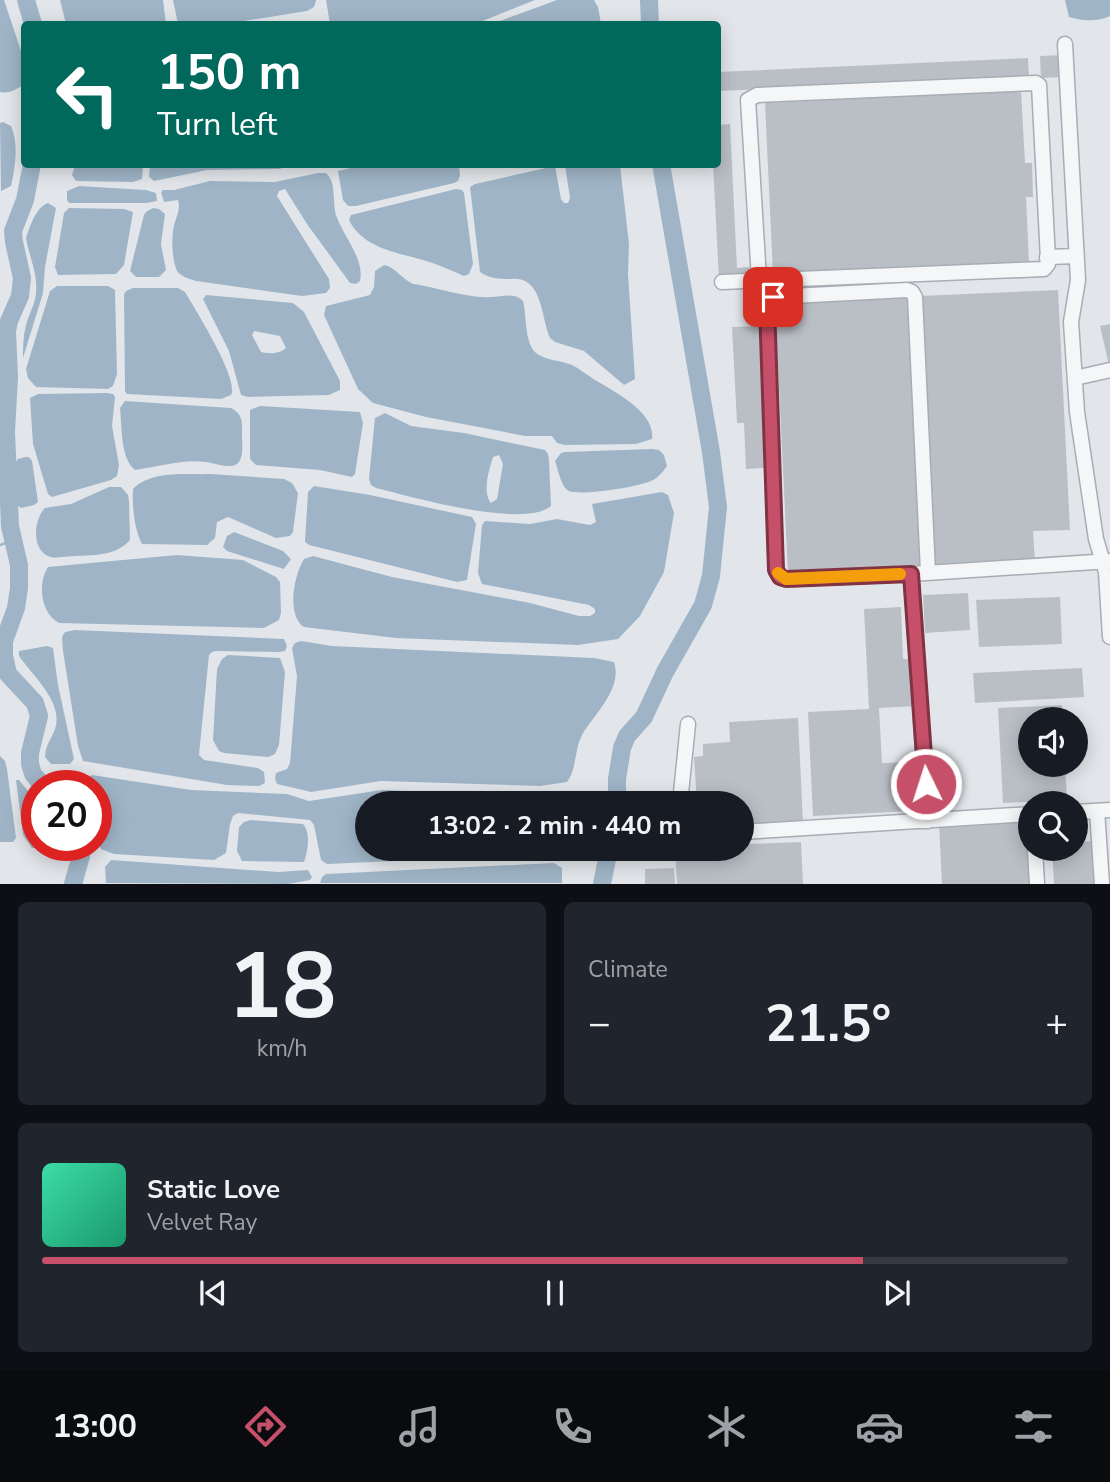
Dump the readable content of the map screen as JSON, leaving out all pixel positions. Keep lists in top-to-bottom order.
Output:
{
  "page": {
    "turn": ["150 m", "Turn left"],
    "limit": "20",
    "trip": "13:02 · 2 min · 440 m",
    "tile": [
      ["18", "km/h"],
      "Climate"
    ],
    "heat": ["−", "21.5°", "+"],
    "song": ["Static Love", "Velvet Ray"],
    "tabs": "13:00"
  }
}
